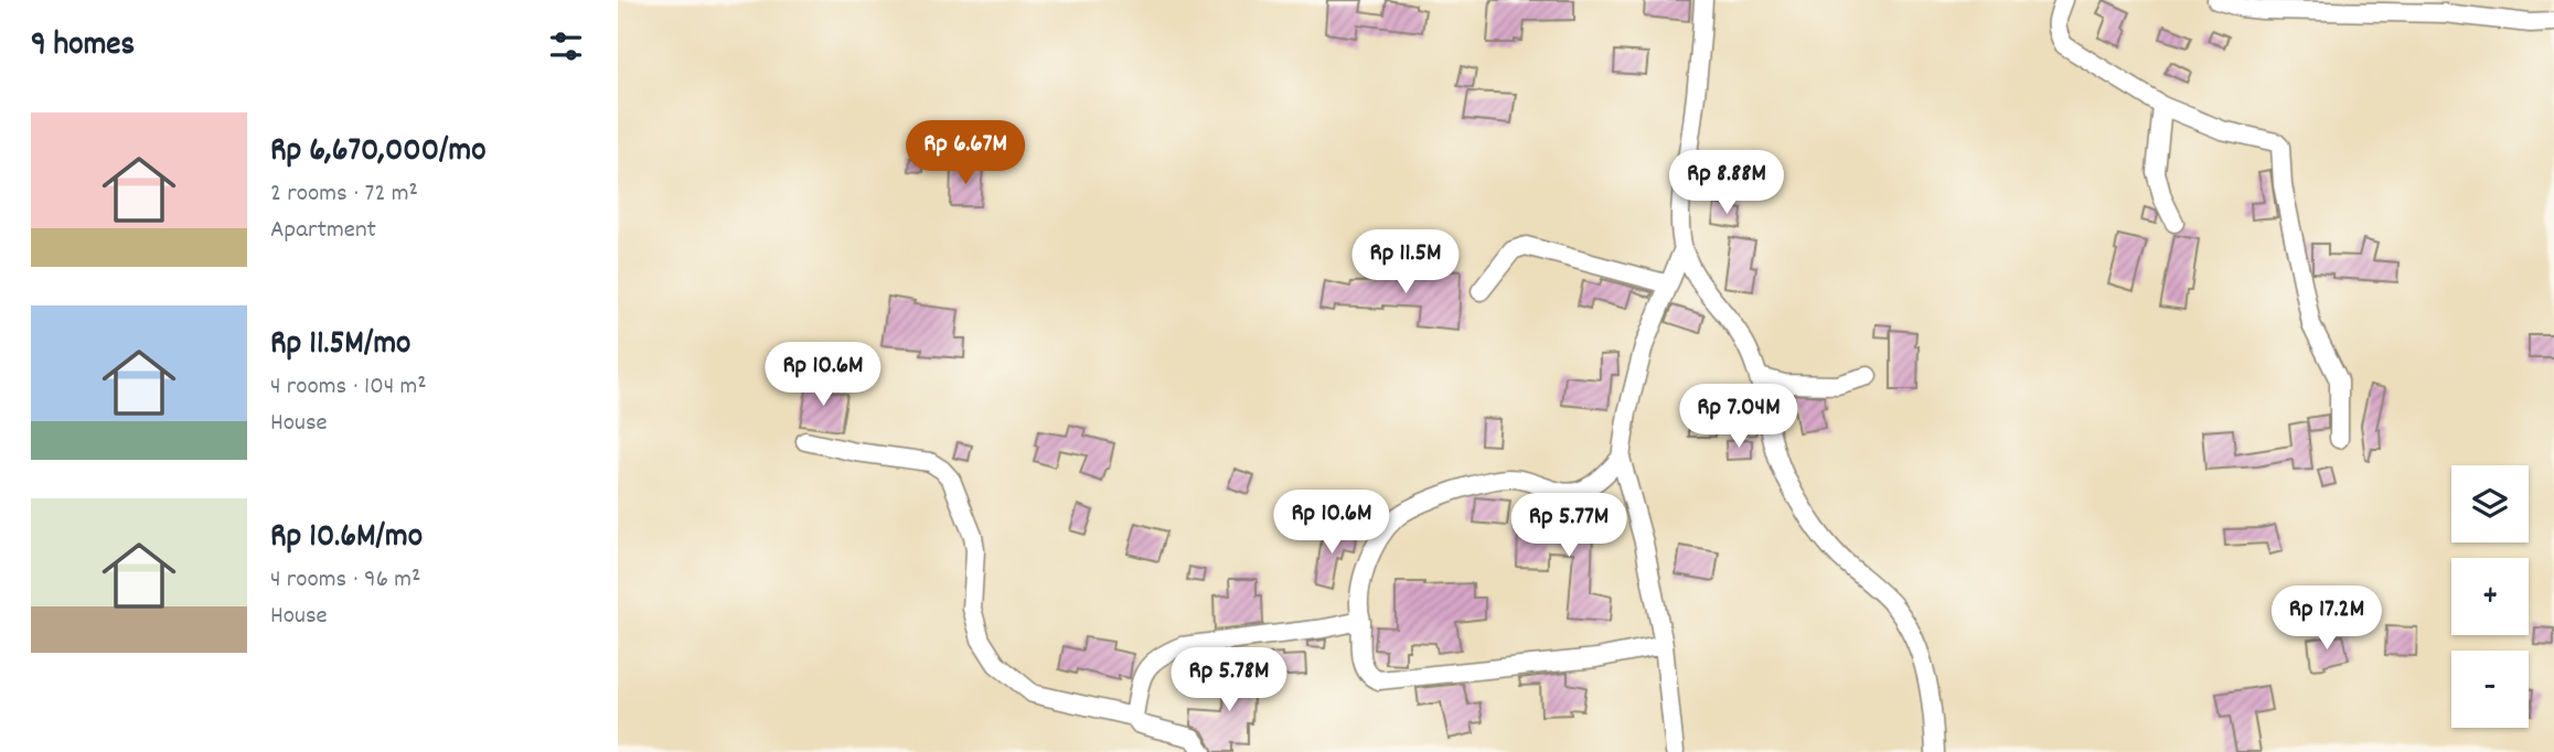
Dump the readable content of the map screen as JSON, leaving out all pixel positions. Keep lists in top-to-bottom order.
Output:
{
  "page": {
    "heading": "9 homes",
    "list": [
      {
        "name": "Rp 6,670,000/mo",
        "note": "2 rooms · 72 m² · Apartment"
      },
      {
        "name": "Rp 11.5M/mo",
        "note": "4 rooms · 104 m² · House"
      },
      {
        "name": "Rp 10.6M/mo",
        "note": "4 rooms · 96 m² · House"
      }
    ],
    "price": [
      "Rp 6.67M",
      "Rp 8.88M",
      "Rp 11.5M",
      "Rp 10.6M",
      "Rp 7.04M",
      "Rp 10.6M",
      "Rp 5.77M",
      "Rp 17.2M",
      "Rp 5.78M"
    ],
    "map_buttons": ["+", "−"]
  }
}
